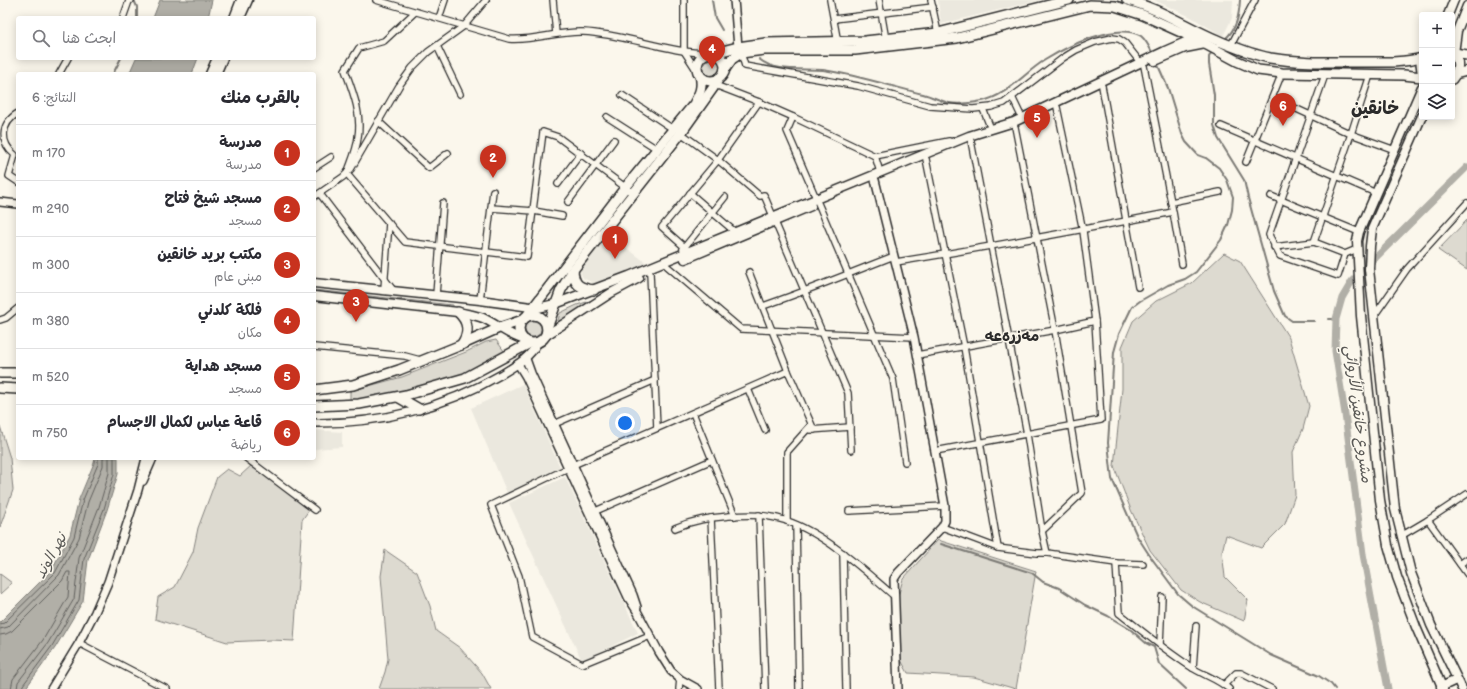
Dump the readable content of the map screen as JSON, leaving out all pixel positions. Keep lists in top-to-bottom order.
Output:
{
  "districts": ["خانقين", "مەزرەعە"],
  "water": ["مشروع خانقين الأروائي", "نهر الوند"],
  "page": {
    "map_buttons": ["+", "−"],
    "search": "ابحث هنا",
    "pins": [
      "4",
      "6",
      "5",
      "2",
      "1",
      "3"
    ],
    "heading": ["بالقرب منك", "النتائج: 6"],
    "list": [
      {
        "mark": "1",
        "name": "مدرسة",
        "note": "مدرسة",
        "value": "170 m"
      },
      {
        "mark": "2",
        "name": "مسجد شيخ فتاح",
        "note": "مسجد",
        "value": "290 m"
      },
      {
        "mark": "3",
        "name": "مكتب بريد خانقين",
        "note": "مبنى عام",
        "value": "300 m"
      },
      {
        "mark": "4",
        "name": "فلكة كلدني",
        "note": "مكان",
        "value": "380 m"
      },
      {
        "mark": "5",
        "name": "مسجد هداية",
        "note": "مسجد",
        "value": "520 m"
      },
      {
        "mark": "6",
        "name": "قاعة عباس لكمال الاجسام",
        "note": "رياضة",
        "value": "750 m"
      }
    ]
  }
}
